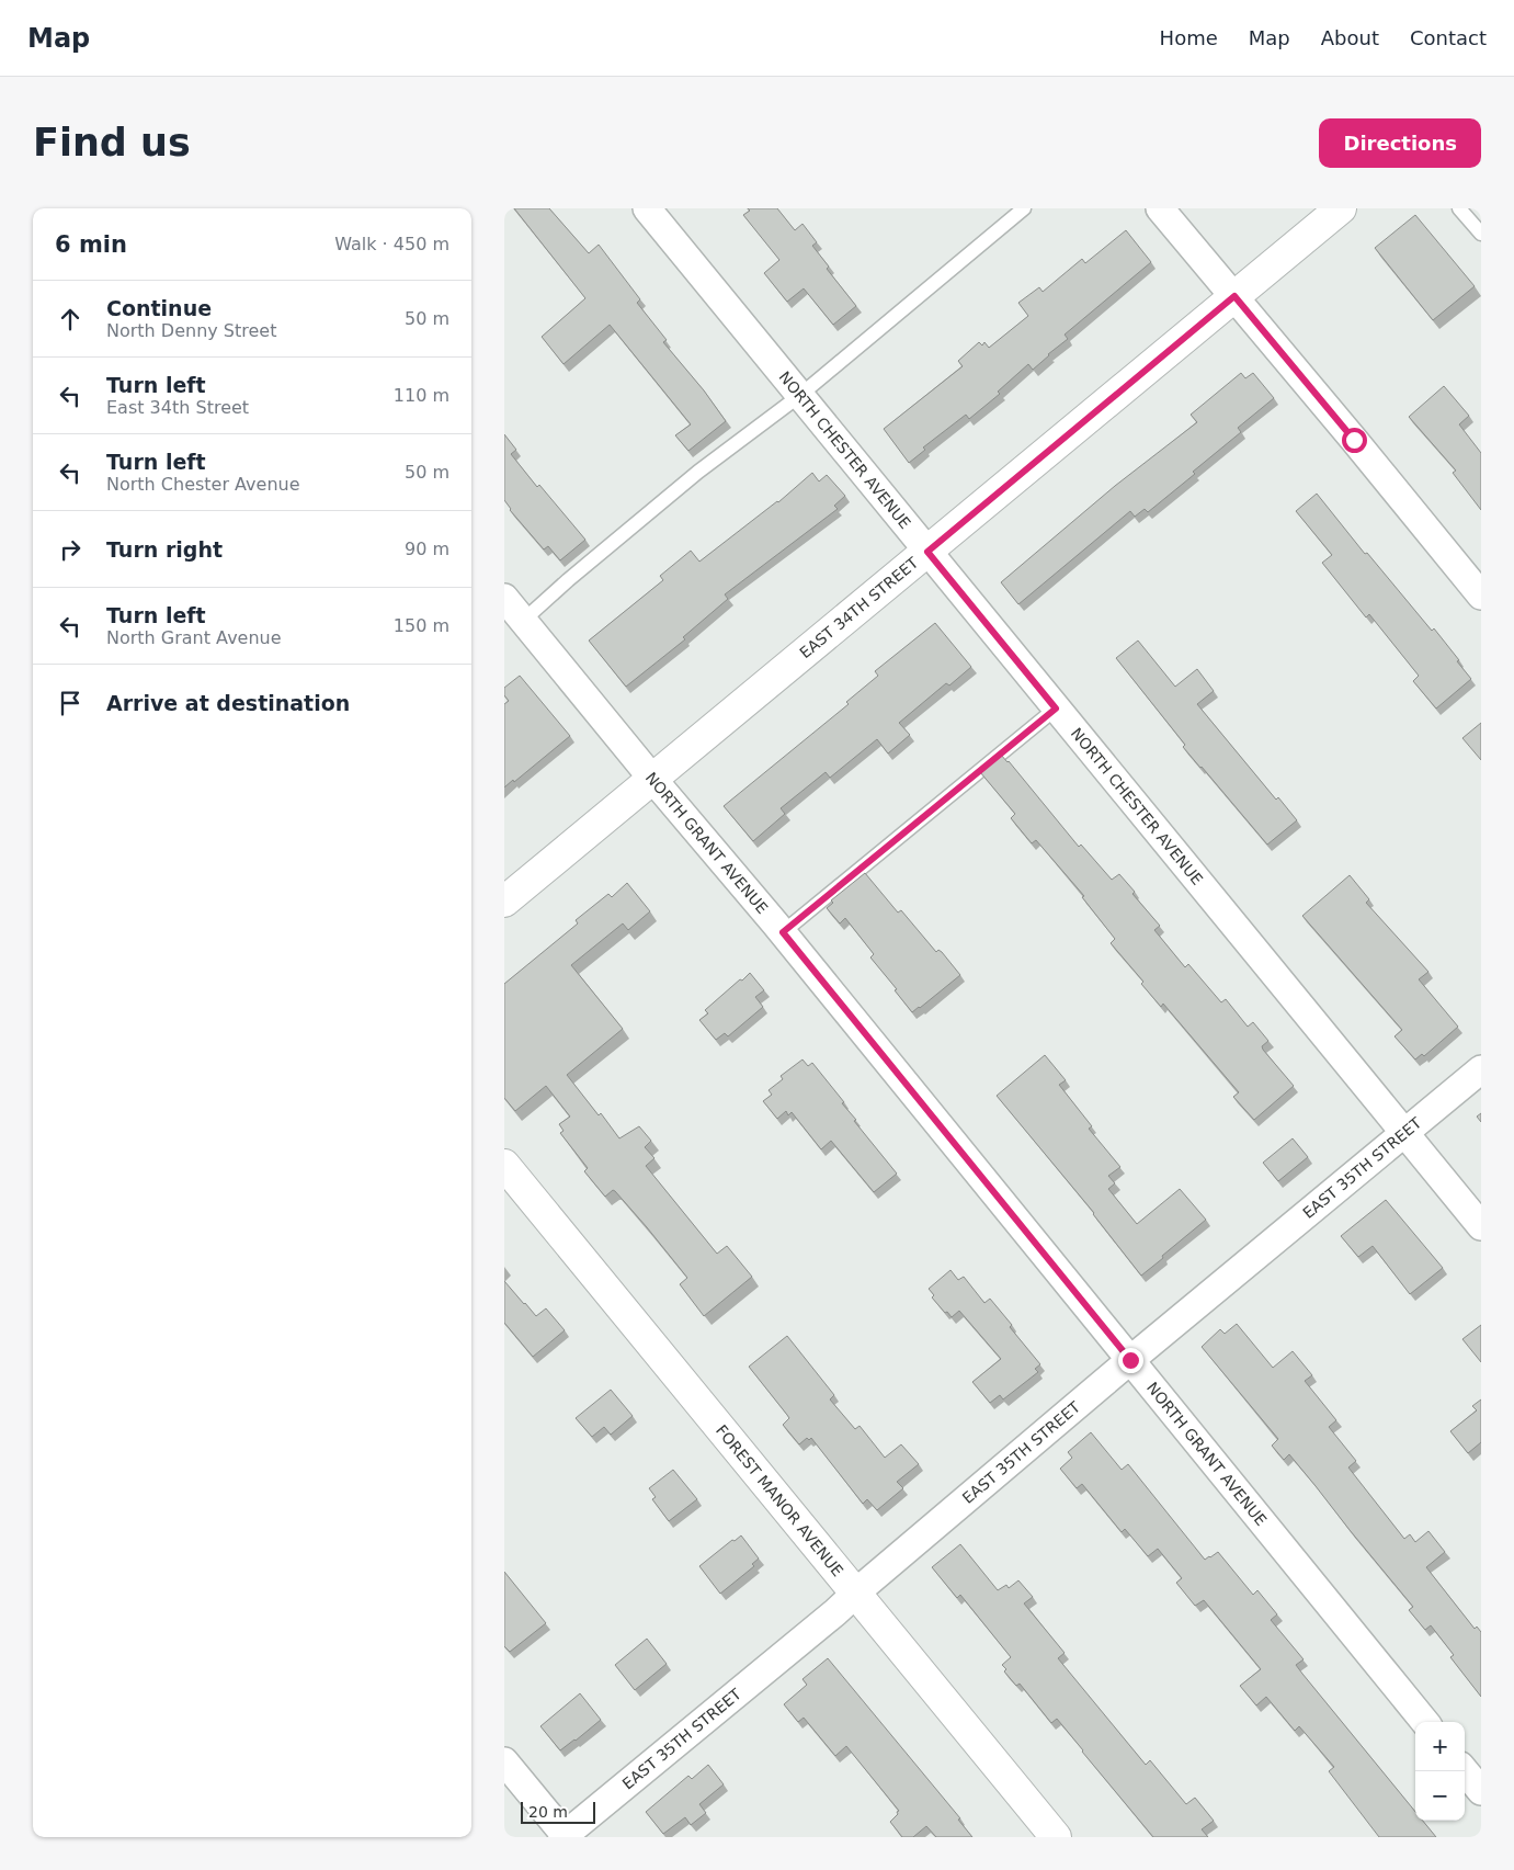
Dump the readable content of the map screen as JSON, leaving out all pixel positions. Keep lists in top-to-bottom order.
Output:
{
  "streets": {
    "main road": ["EAST 34TH STREET", "FOREST MANOR AVENUE"],
    "street": ["NORTH CHESTER AVENUE", "NORTH GRANT AVENUE", "EAST 35TH STREET"]
  },
  "crossings": [
    ["NORTH CHESTER AVENUE", "EAST 34TH STREET"],
    ["NORTH CHESTER AVENUE", "EAST 35TH STREET"],
    ["EAST 34TH STREET", "NORTH GRANT AVENUE"],
    ["NORTH GRANT AVENUE", "EAST 35TH STREET"],
    ["EAST 35TH STREET", "FOREST MANOR AVENUE"]
  ],
  "scale_bar": "20 m",
  "page": {
    "header": "Map",
    "nav": [
      "Home",
      "Map",
      "About",
      "Contact"
    ],
    "buttons": "Directions",
    "title": "Find us",
    "heading": ["6 min", "Walk · 450 m"],
    "list": [
      ["Continue", "North Denny Street", "50 m"],
      ["Turn left", "East 34th Street", "110 m"],
      ["Turn left", "North Chester Avenue", "50 m"],
      ["Turn right", "90 m"],
      ["Turn left", "North Grant Avenue", "150 m"],
      "Arrive at destination"
    ],
    "map_buttons": ["+", "−"],
    "scale": "20 m"
  }
}
